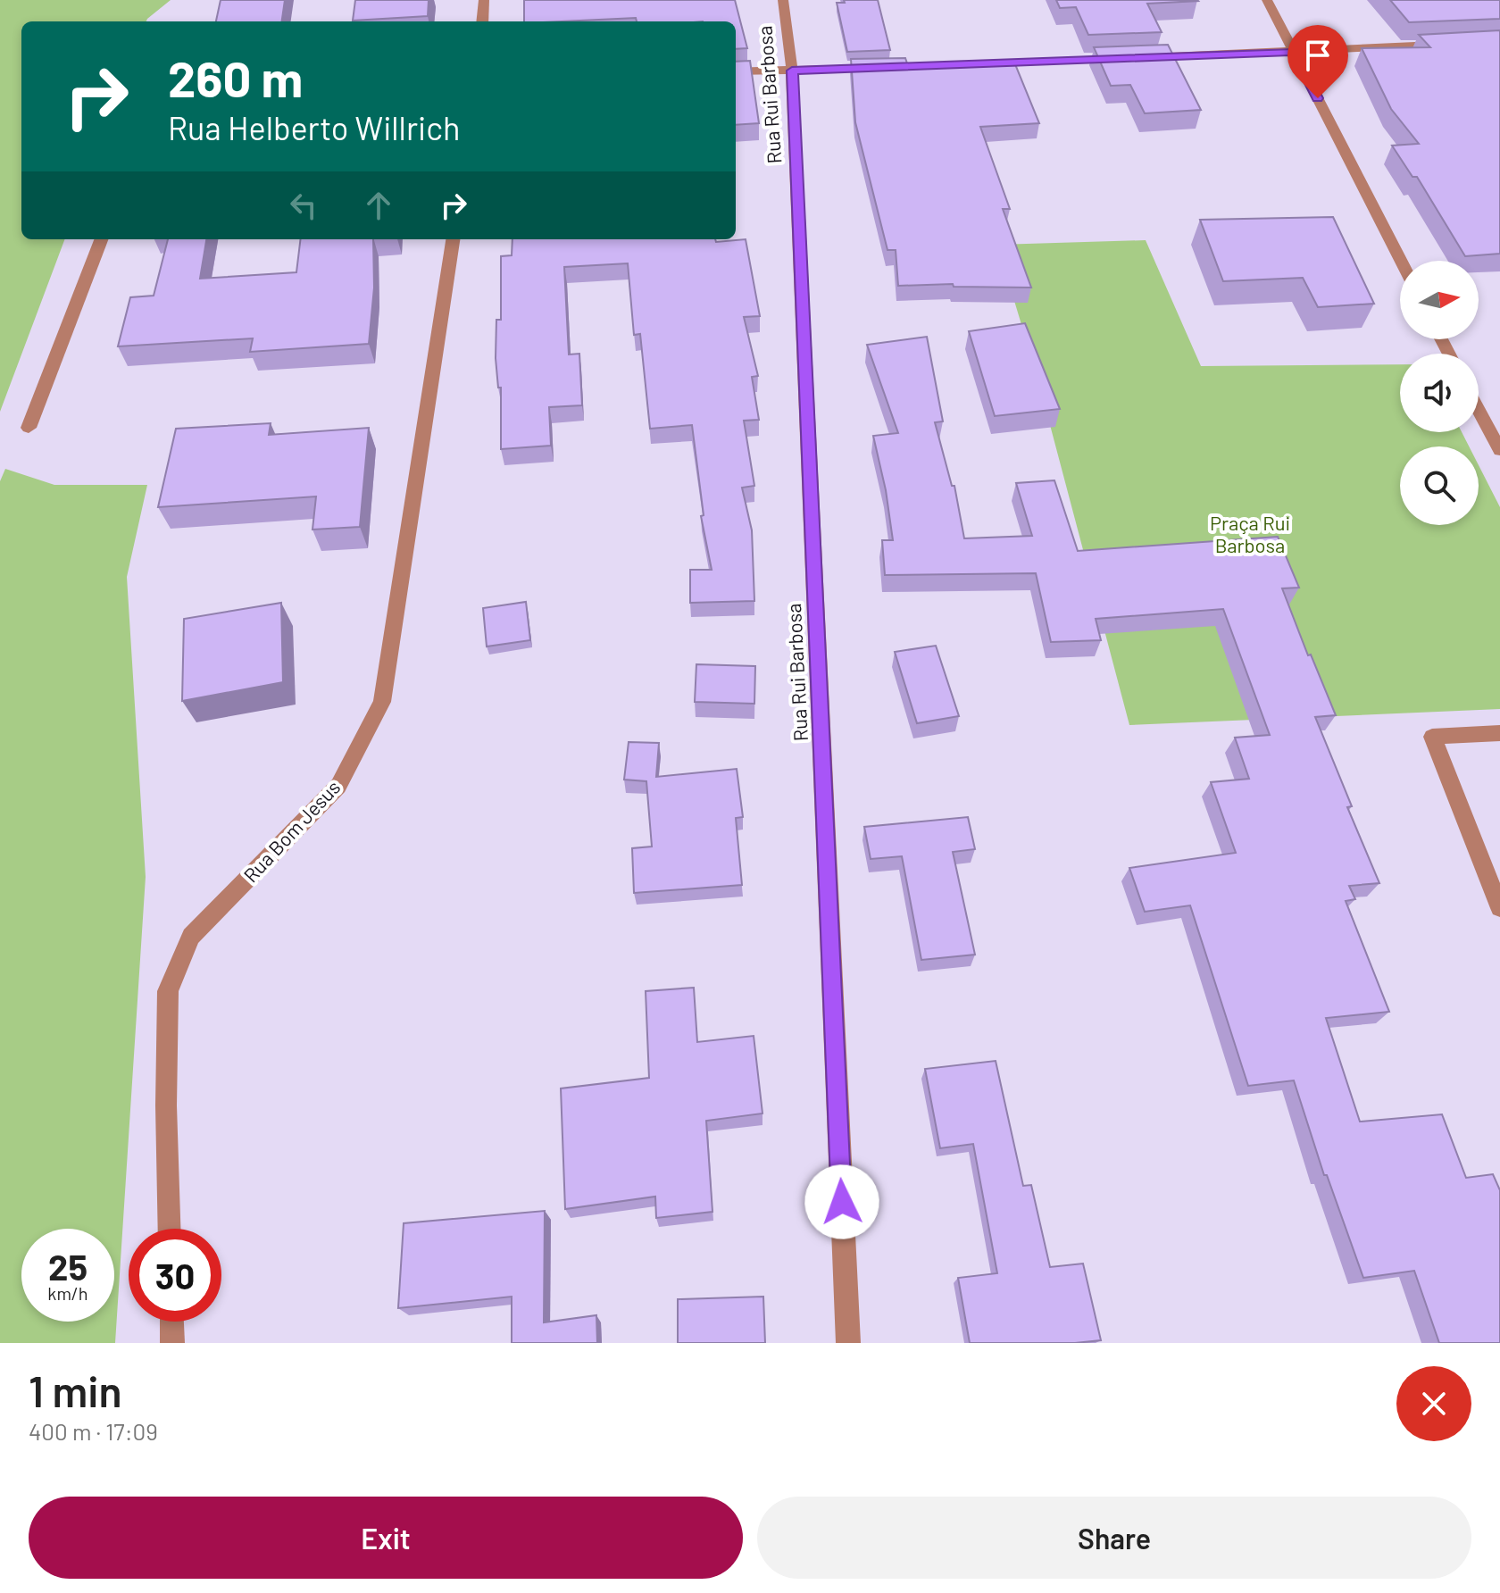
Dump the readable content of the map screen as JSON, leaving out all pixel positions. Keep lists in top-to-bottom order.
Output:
{
  "streets": {
    "street": ["Rua Rui Barbosa", "Rua Bom Jesus"]
  },
  "parks": ["Praça Rui Barbosa"],
  "north": "right",
  "page": {
    "turn": ["260 m", "Rua Helberto Willrich"],
    "speed": "25 km/h",
    "limit": "30",
    "heading": ["1 min", "400 m · 17:09"],
    "buttons": ["Exit", "Share"]
  }
}
